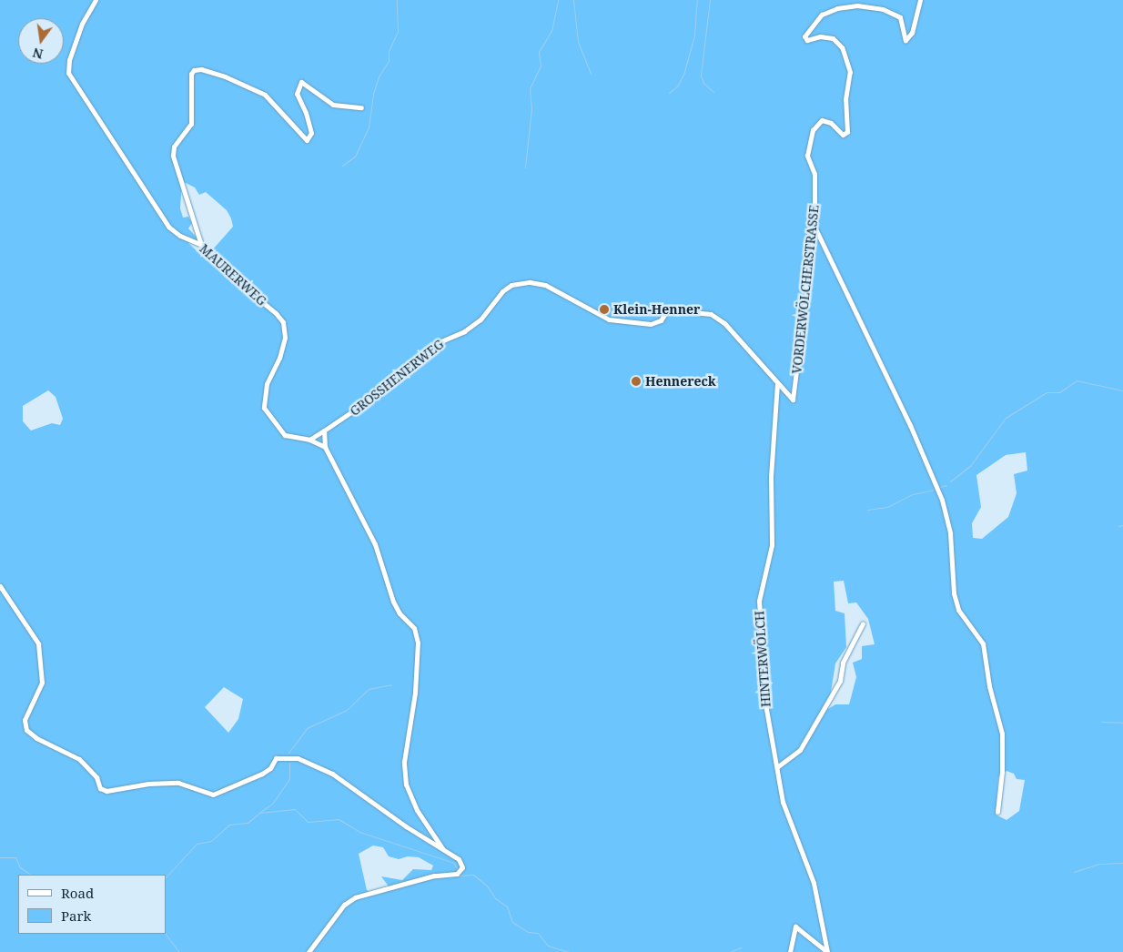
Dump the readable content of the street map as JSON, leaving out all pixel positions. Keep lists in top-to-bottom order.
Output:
{
  "streets": {
    "street": [
      "MAURERWEG",
      "VORDERWÖLCHERSTRASSE",
      "GROSSHENERWEG",
      "HINTERWÖLCH"
    ]
  },
  "crossings": [
    ["MAURERWEG", "GROSSHENERWEG"],
    ["VORDERWÖLCHERSTRASSE", "GROSSHENERWEG"],
    ["VORDERWÖLCHERSTRASSE", "HINTERWÖLCH"],
    ["GROSSHENERWEG", "HINTERWÖLCH"]
  ],
  "places": ["Klein-Henner", "Hennereck"],
  "legend": ["Road", "Park"],
  "north": "bottom"
}
